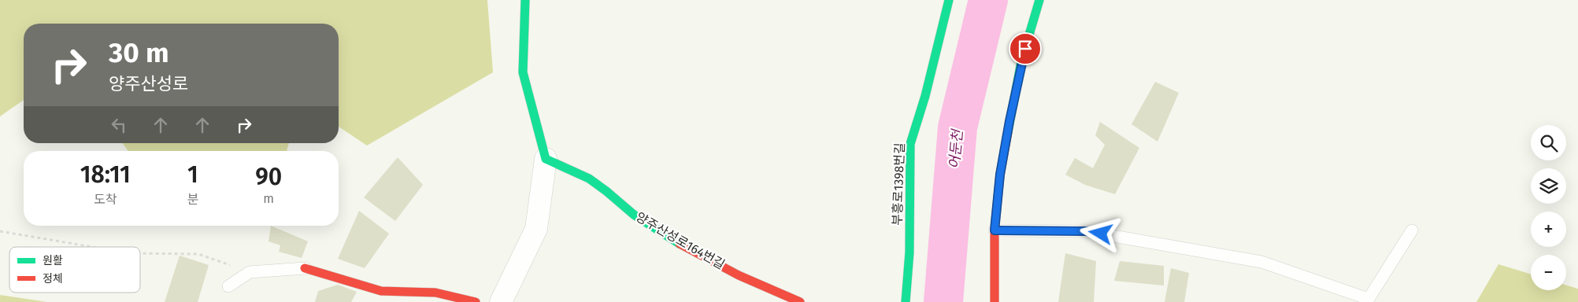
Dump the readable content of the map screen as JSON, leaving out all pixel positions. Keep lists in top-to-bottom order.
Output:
{
  "streets": {
    "street": ["부흥로1398번길", "양주산성로164번길"]
  },
  "water": ["어둔천"],
  "legend": ["원활", "정체"],
  "page": {
    "turn": ["30 m", "양주산성로"],
    "map_buttons": ["+", "−"],
    "eta": [
      "18:11",
      "도착",
      "1",
      "분",
      "90",
      "m"
    ]
  }
}
